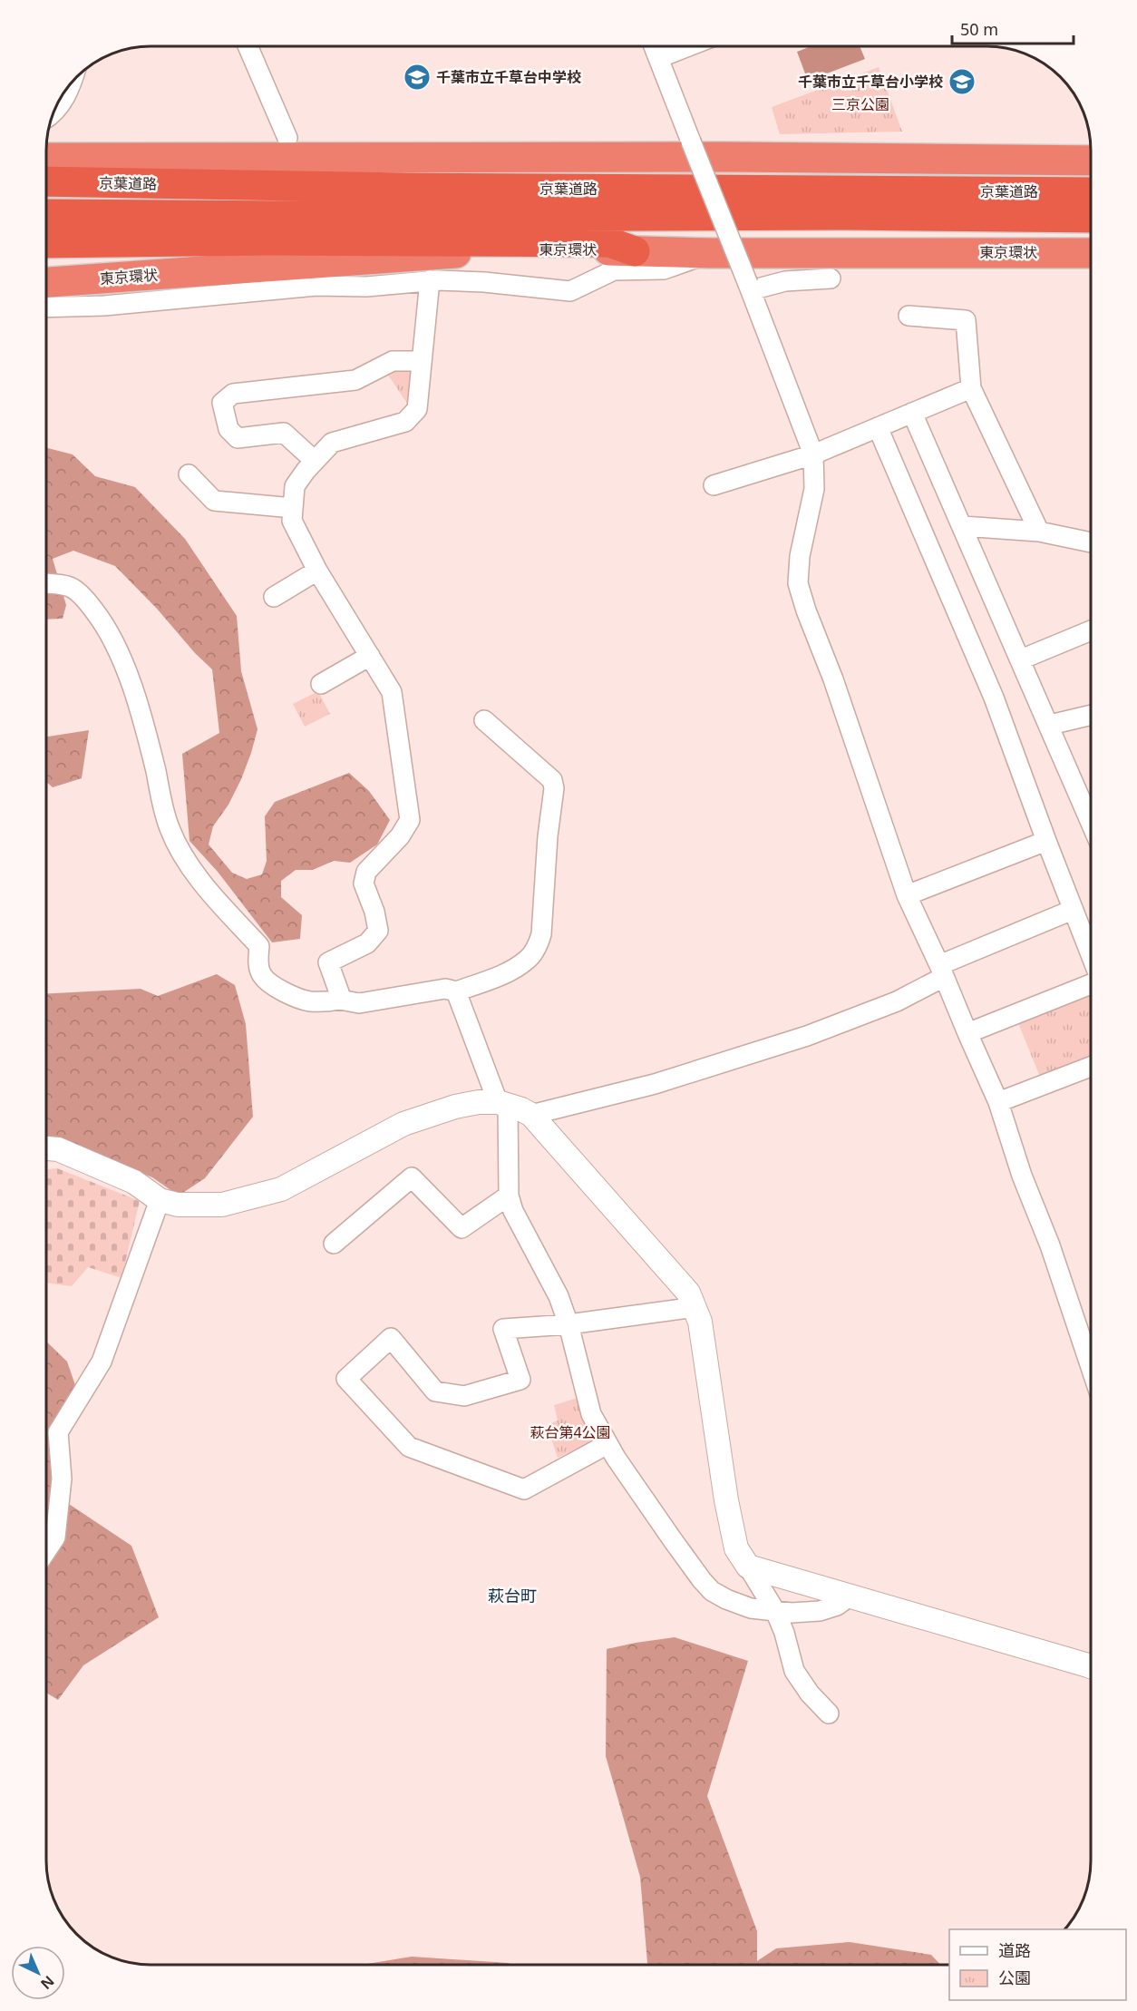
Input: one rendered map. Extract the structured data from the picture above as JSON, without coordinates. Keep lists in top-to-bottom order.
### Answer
{
  "streets": {
    "highway": ["京葉道路", "東京環状"]
  },
  "districts": ["萩台町"],
  "parks": ["三京公園", "萩台第4公園"],
  "places": {
    "school or university": ["千葉市立千草台中学校", "千葉市立千草台小学校"]
  },
  "legend": ["道路", "公園"],
  "scale_bar": "50 m",
  "north": "bottom right"
}
